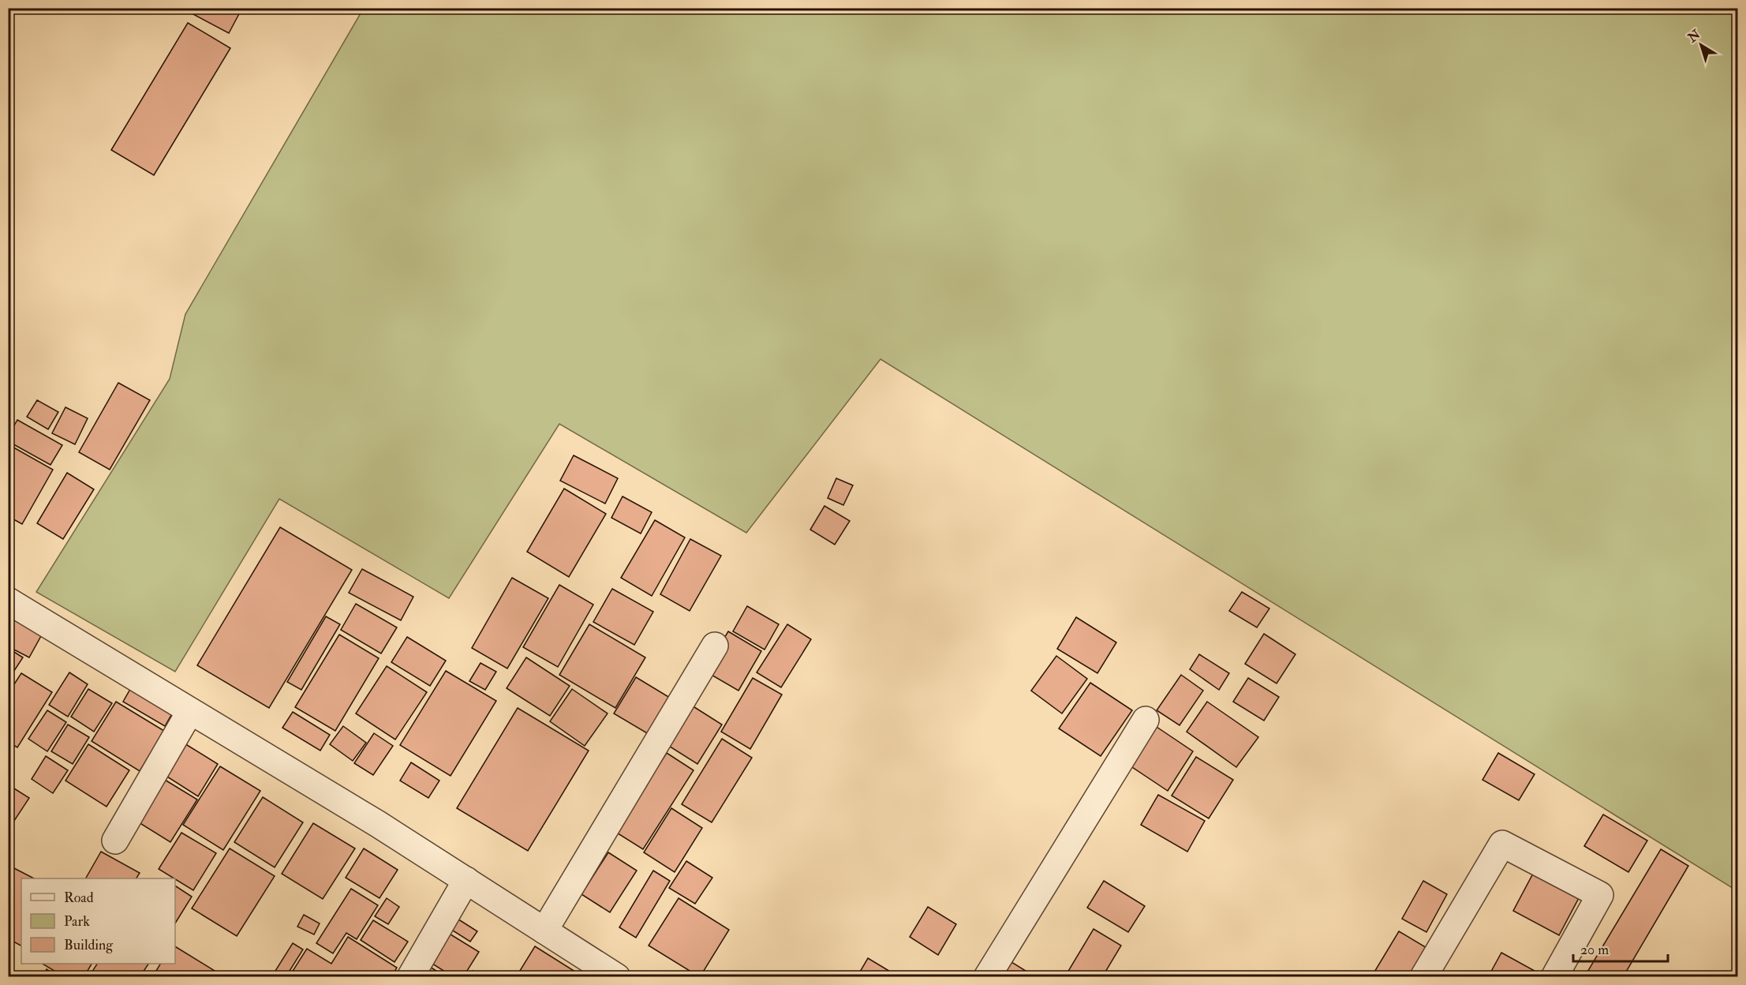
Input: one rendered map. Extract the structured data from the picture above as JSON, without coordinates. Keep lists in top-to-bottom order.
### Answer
{
  "legend": ["Road", "Park", "Building"],
  "scale_bar": "20 m",
  "north": "top left"
}
